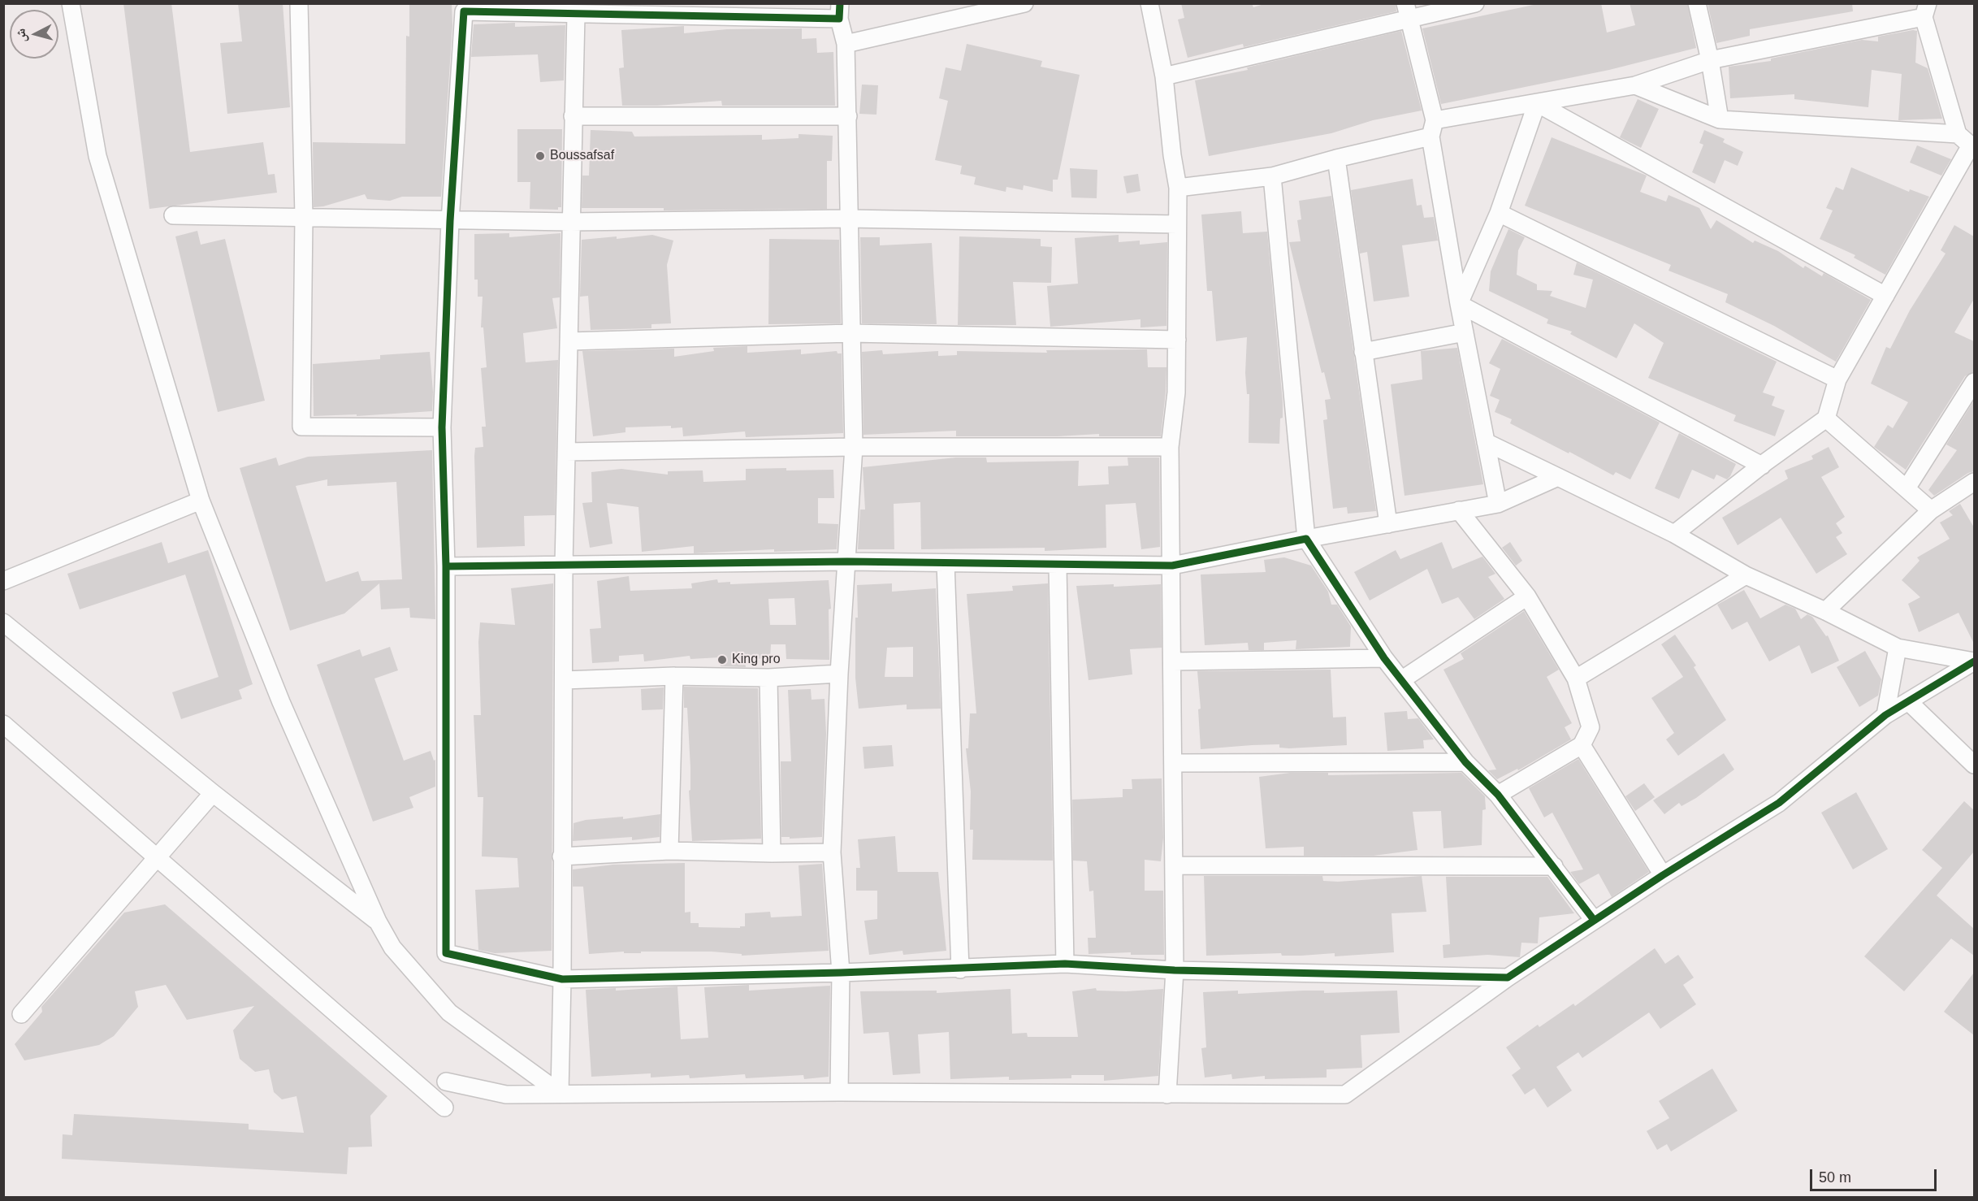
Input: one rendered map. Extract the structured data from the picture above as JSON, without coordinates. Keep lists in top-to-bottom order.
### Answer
{
  "places": ["Boussafsaf", "King pro"],
  "scale_bar": "50 m",
  "north": "left"
}
